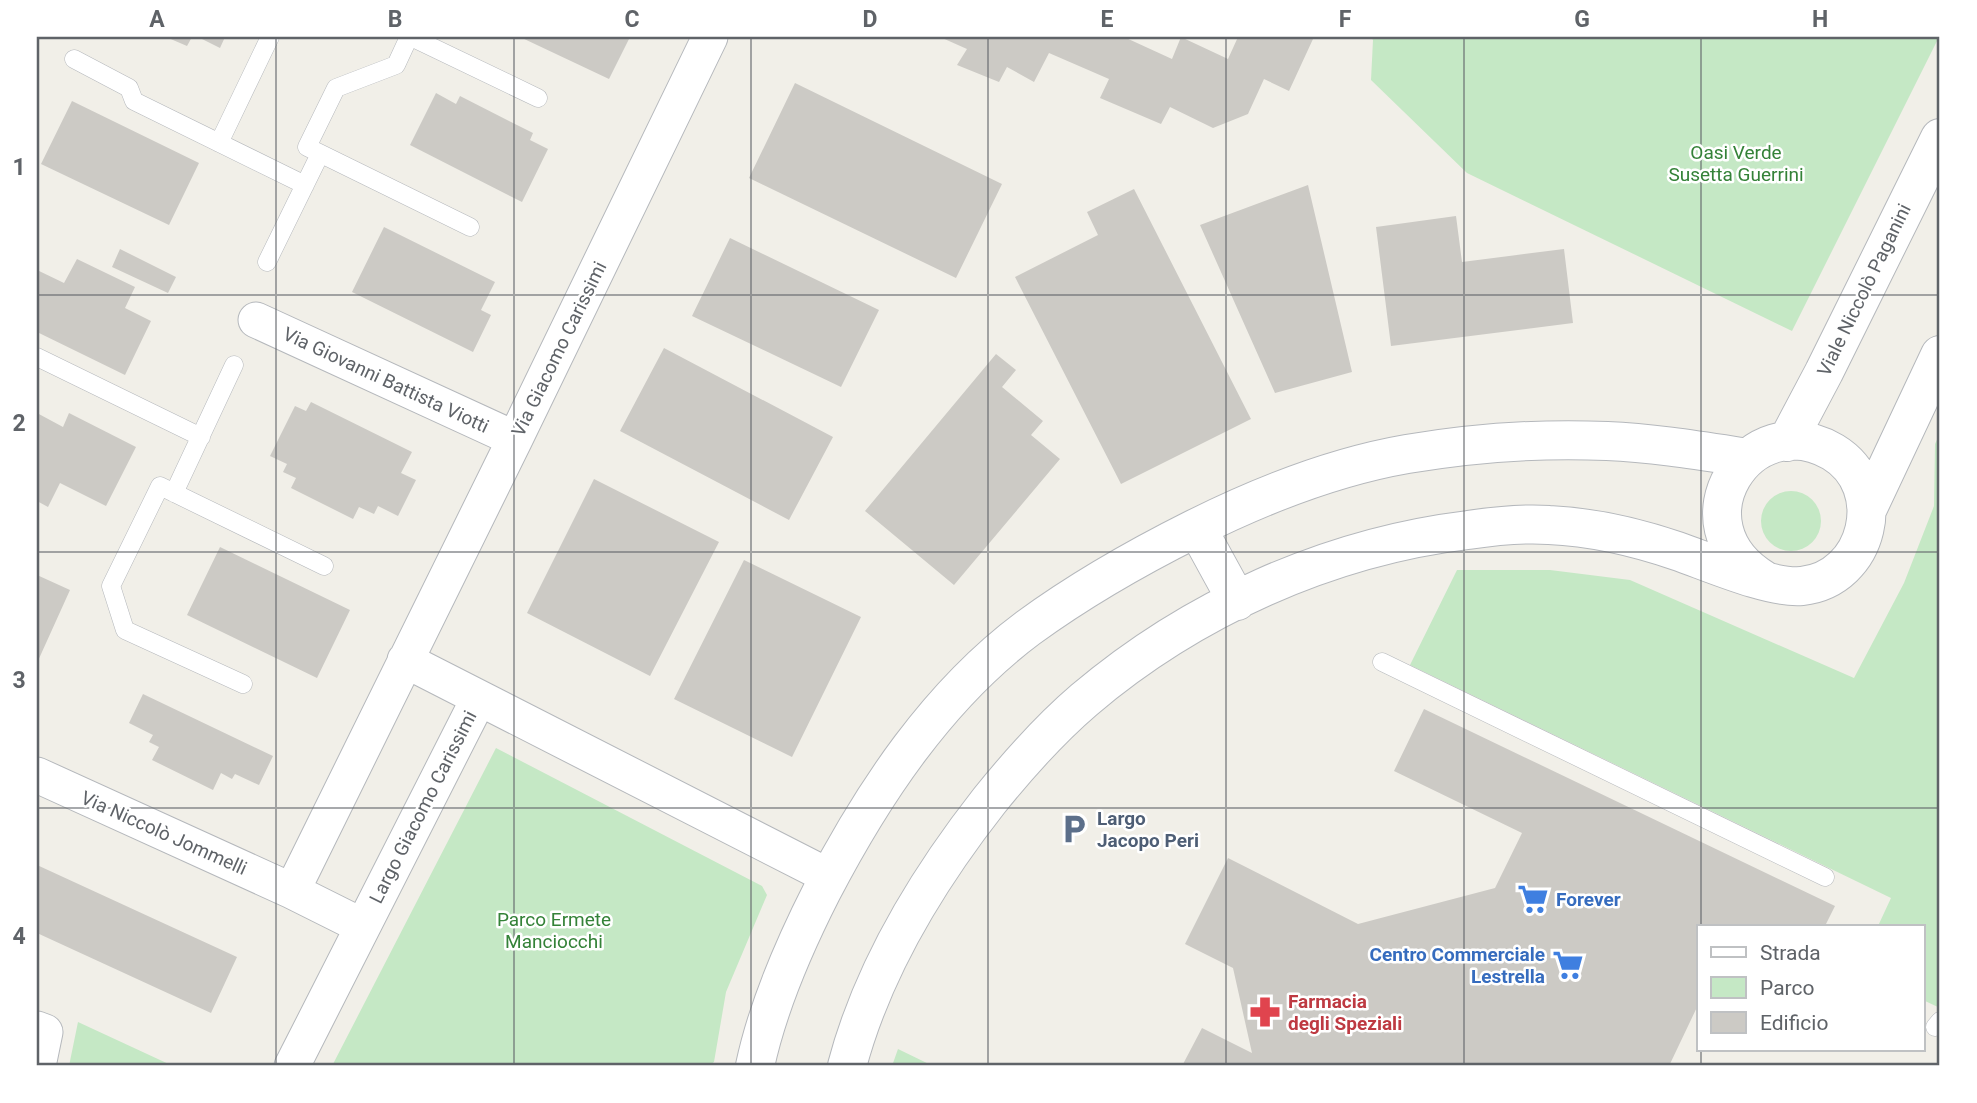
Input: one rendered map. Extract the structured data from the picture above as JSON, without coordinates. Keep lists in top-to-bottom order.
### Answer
{
  "streets": {
    "street": [
      "Viale Niccolò Paganini",
      "Via Giacomo Carissimi",
      "Via Giovanni Battista Viotti",
      "Largo Giacomo Carissimi",
      "Via Niccolò Jommelli"
    ]
  },
  "crossings": [
    ["Via Giacomo Carissimi", "Via Giovanni Battista Viotti"],
    ["Via Giacomo Carissimi", "Largo Giacomo Carissimi"],
    ["Largo Giacomo Carissimi", "Via Niccolò Jommelli"]
  ],
  "parks": ["Oasi Verde Susetta Guerrini", "Parco Ermete Manciocchi"],
  "places": {
    "parking": ["Largo Jacopo Peri"],
    "supermarket": ["Forever", "Centro Commerciale Lestrella"],
    "pharmacy": ["Farmacia degli Speziali"]
  },
  "legend": ["Strada", "Parco", "Edificio"],
  "grid": {
    "columns": [
      "A",
      "B",
      "C",
      "D",
      "E",
      "F",
      "G",
      "H"
    ],
    "rows": [
      "1",
      "2",
      "3",
      "4"
    ]
  }
}
